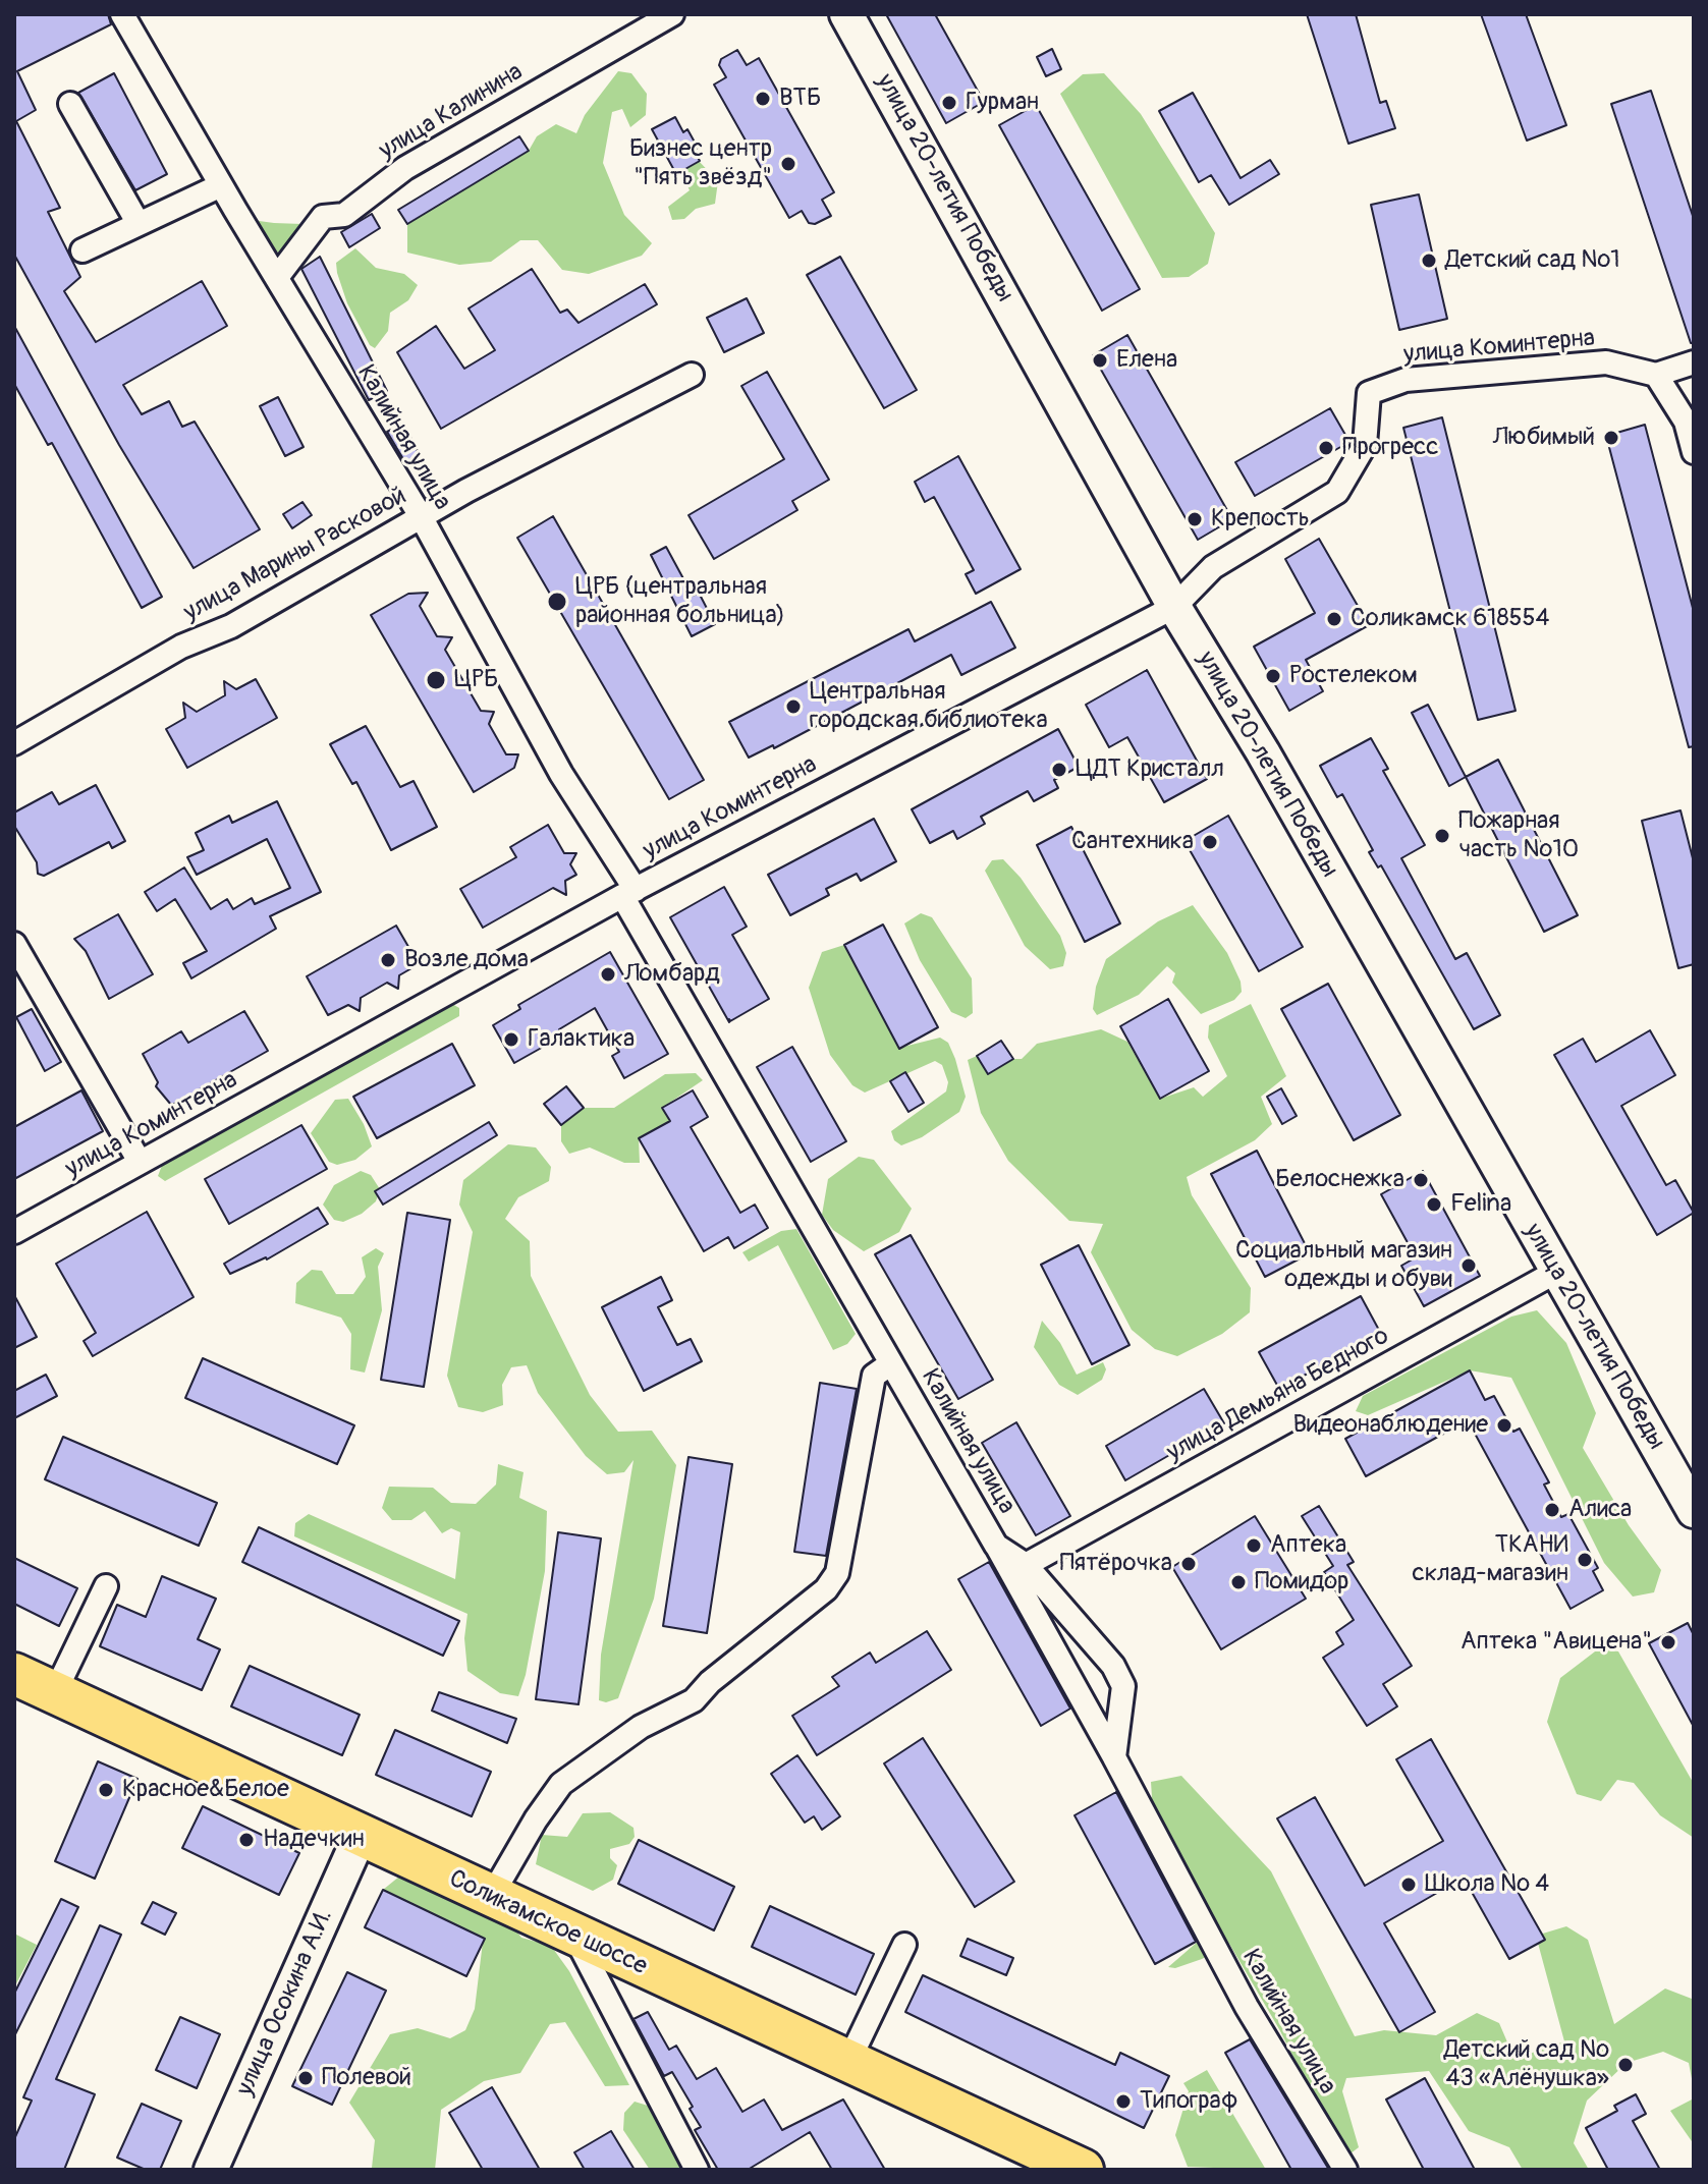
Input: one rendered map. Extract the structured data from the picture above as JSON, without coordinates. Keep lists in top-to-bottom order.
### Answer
{
  "streets": {
    "highway": ["Соликамское шоссе"],
    "main road": ["улица 20-летия Победы", "улица Осокина А.И."],
    "street": [
      "улица Калинина",
      "улица Коминтерна",
      "Калийная улица",
      "улица Марины Расковой",
      "улица Демьяна Бедного"
    ]
  },
  "crossings": [
    ["улица Калинина", "Калийная улица"],
    ["улица 20-летия Победы", "улица Коминтерна"],
    ["улица 20-летия Победы", "улица Демьяна Бедного"],
    ["улица Коминтерна", "Калийная улица"],
    ["Калийная улица", "улица Марины Расковой"],
    ["Калийная улица", "улица Демьяна Бедного"],
    ["Соликамское шоссе", "улица Осокина А.И."]
  ],
  "places": [
    "ВТБ",
    "Гурман",
    "Бизнес центр \"Пять звёзд\"",
    "Детский сад №1",
    "Елена",
    "Любимый",
    "Прогресс",
    "Крепость",
    "ЦРБ (центральная районная больница)",
    "Соликамск 618554",
    "Ростелеком",
    "ЦРБ",
    "Центральная городская библиотека",
    "ЦДТ Кристалл",
    "Пожарная часть №10",
    "Сантехника",
    "Возле дома",
    "Ломбард",
    "Галактика",
    "Белоснежка",
    "Felina",
    "Социальный магазин одежды и обуви",
    "Видеонаблюдение",
    "Алиса",
    "Аптека",
    "ТКАНИ склад-магазин",
    "Пятёрочка",
    "Помидор",
    "Аптека \"Авицена\"",
    "Красное&Белое",
    "Надечкин",
    "Школа № 4",
    "Детский сад № 43 «Алёнушка»",
    "Полевой",
    "Типограф"
  ]
}
